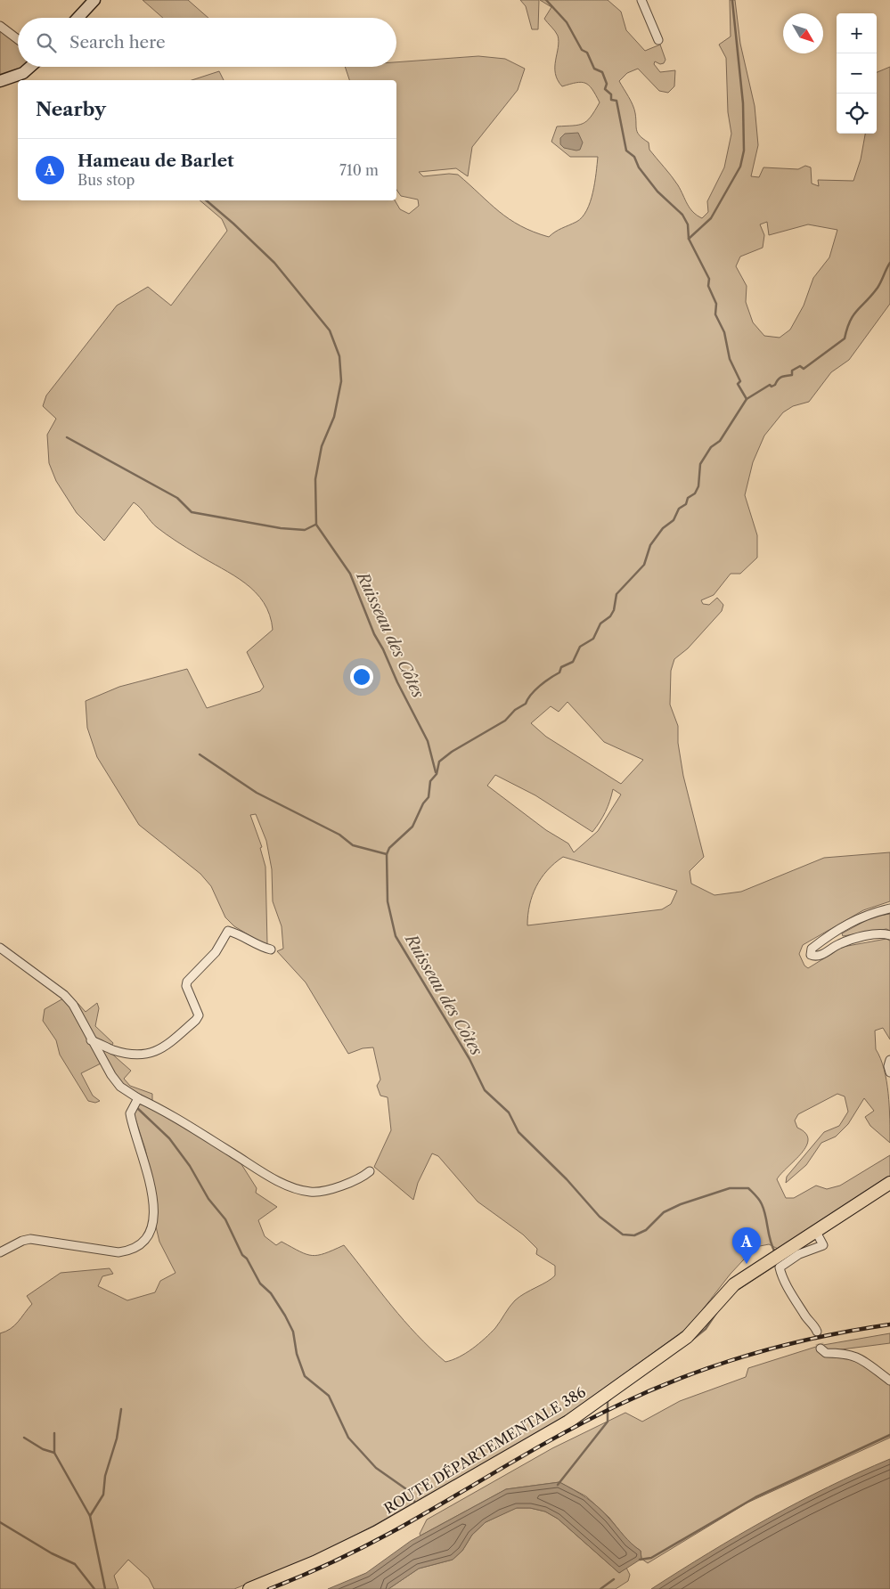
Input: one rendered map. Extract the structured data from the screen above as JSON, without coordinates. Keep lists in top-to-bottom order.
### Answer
{
  "streets": {
    "main road": ["ROUTE DÉPARTEMENTALE 386"]
  },
  "water": ["Ruisseau des Côtes"],
  "north": "bottom right",
  "page": {
    "map_buttons": ["+", "−"],
    "search": "Search here",
    "heading": "Nearby",
    "list": [
      {
        "mark": "A",
        "name": "Hameau de Barlet",
        "note": "Bus stop",
        "value": "710 m"
      }
    ],
    "pins": "A"
  }
}
